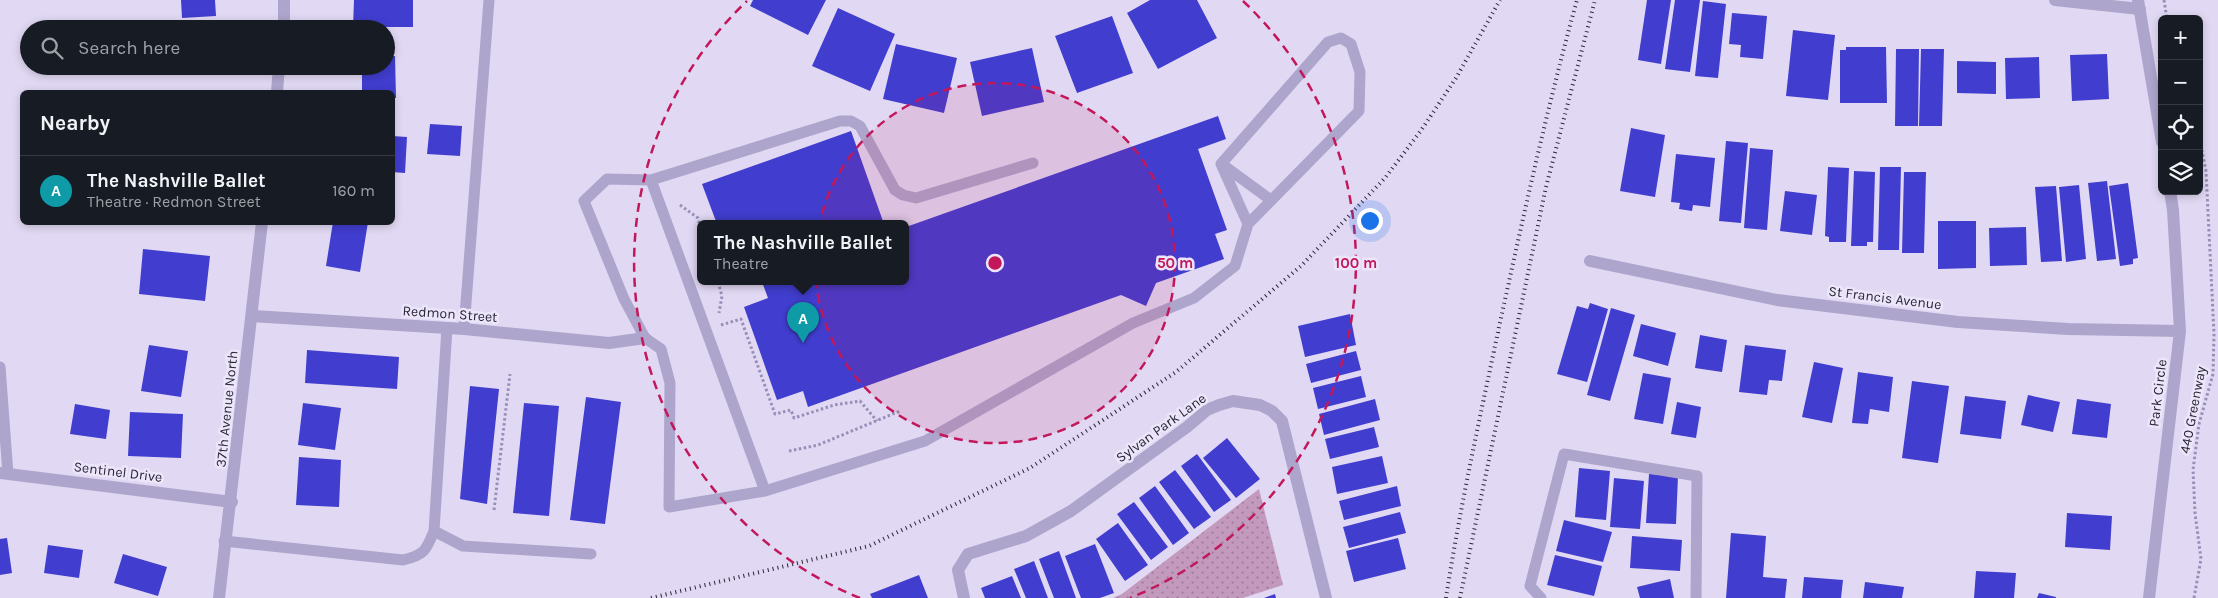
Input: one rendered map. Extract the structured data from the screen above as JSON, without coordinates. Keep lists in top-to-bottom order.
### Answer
{
  "streets": {
    "street": [
      "St Francis Avenue",
      "Redmon Street",
      "Park Circle",
      "37th Avenue North",
      "Sylvan Park Lane",
      "Sentinel Drive"
    ],
    "path": ["440 Greenway"]
  },
  "crossings": [
    ["St Francis Avenue", "Park Circle"],
    ["Redmon Street", "37th Avenue North"],
    ["37th Avenue North", "Sentinel Drive"]
  ],
  "page": {
    "map_buttons": ["+", "−"],
    "search": "Search here",
    "heading": "Nearby",
    "list": [
      {
        "mark": "A",
        "name": "The Nashville Ballet",
        "note": "Theatre · Redmon Street",
        "value": "160 m"
      }
    ],
    "popup": ["The Nashville Ballet", "Theatre"],
    "pins": "A"
  },
  "rings": ["50 m", "100 m"]
}
